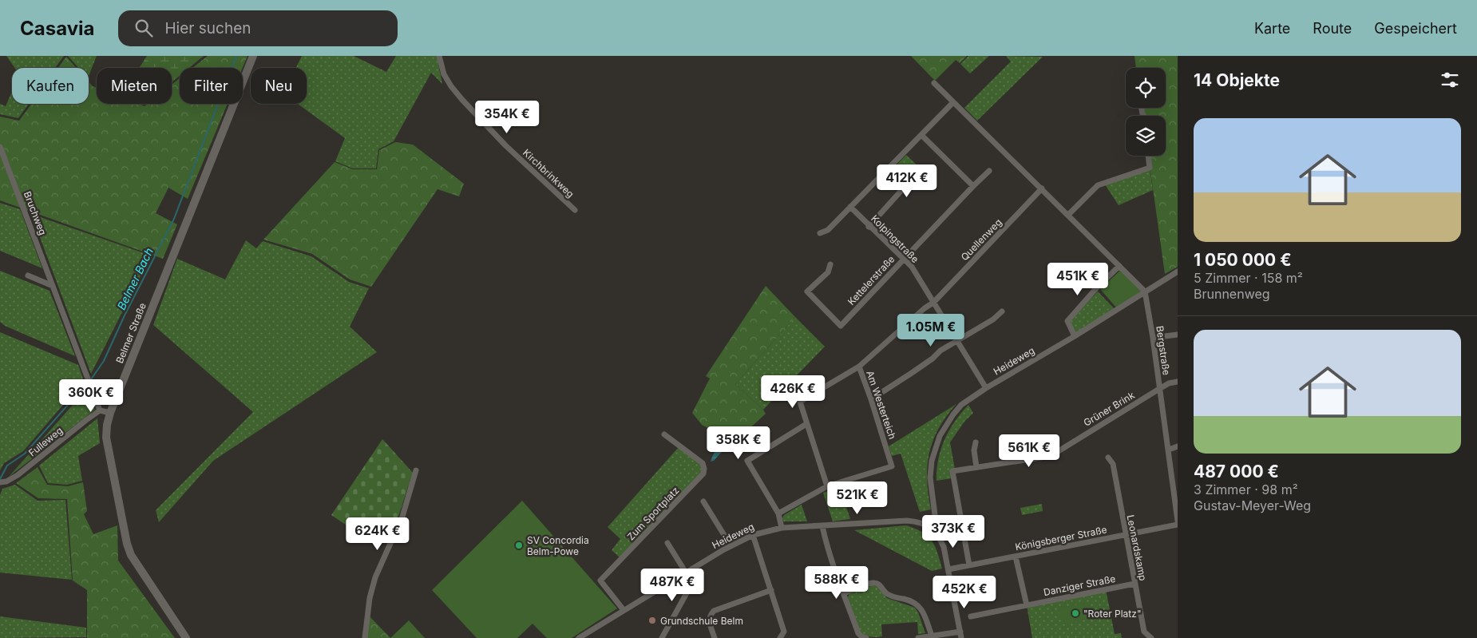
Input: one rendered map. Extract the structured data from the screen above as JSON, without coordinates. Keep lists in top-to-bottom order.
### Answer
{
  "streets": {
    "street": [
      "Kirchbrinkweg",
      "Bruchweg",
      "Kolpingstraße",
      "Quellenweg",
      "Kettelerstraße",
      "Belmer Straße",
      "Bergstraße",
      "Heideweg",
      "Am Westerteich",
      "Grüner Brink",
      "Fulleweg",
      "Zum Sportplatz",
      "Königsberger Straße",
      "Leonardskamp",
      "Danziger Straße"
    ]
  },
  "crossings": [
    ["Bruchweg", "Fulleweg"],
    ["Kolpingstraße", "Quellenweg"],
    ["Kolpingstraße", "Kettelerstraße"],
    ["Kolpingstraße", "Heideweg"],
    ["Quellenweg", "Am Westerteich"],
    ["Bergstraße", "Heideweg"],
    ["Bergstraße", "Grüner Brink"],
    ["Heideweg", "Zum Sportplatz"],
    ["Grüner Brink", "Königsberger Straße"],
    ["Königsberger Straße", "Leonardskamp"],
    ["Leonardskamp", "Danziger Straße"]
  ],
  "water": ["Belmer Bach"],
  "places": ["SV Concordia Belm-Powe", "\"Roter Platz\"", "Grundschule Belm"],
  "page": {
    "header": "Casavia",
    "search": "Hier suchen",
    "nav": ["Karte", "Route", "Gespeichert"],
    "heading": "14 Objekte",
    "chip": [
      "Kaufen",
      "Mieten",
      "Filter",
      "Neu"
    ],
    "price": [
      "354K €",
      "412K €",
      "451K €",
      "1.05M €",
      "426K €",
      "360K €",
      "358K €",
      "561K €",
      "521K €",
      "373K €",
      "624K €",
      "588K €",
      "487K €",
      "452K €"
    ],
    "list": [
      {
        "name": "1 050 000 €",
        "note": "5 Zimmer · 158 m² · Brunnenweg"
      },
      {
        "name": "487 000 €",
        "note": "3 Zimmer · 98 m² · Gustav-Meyer-Weg"
      }
    ]
  }
}
